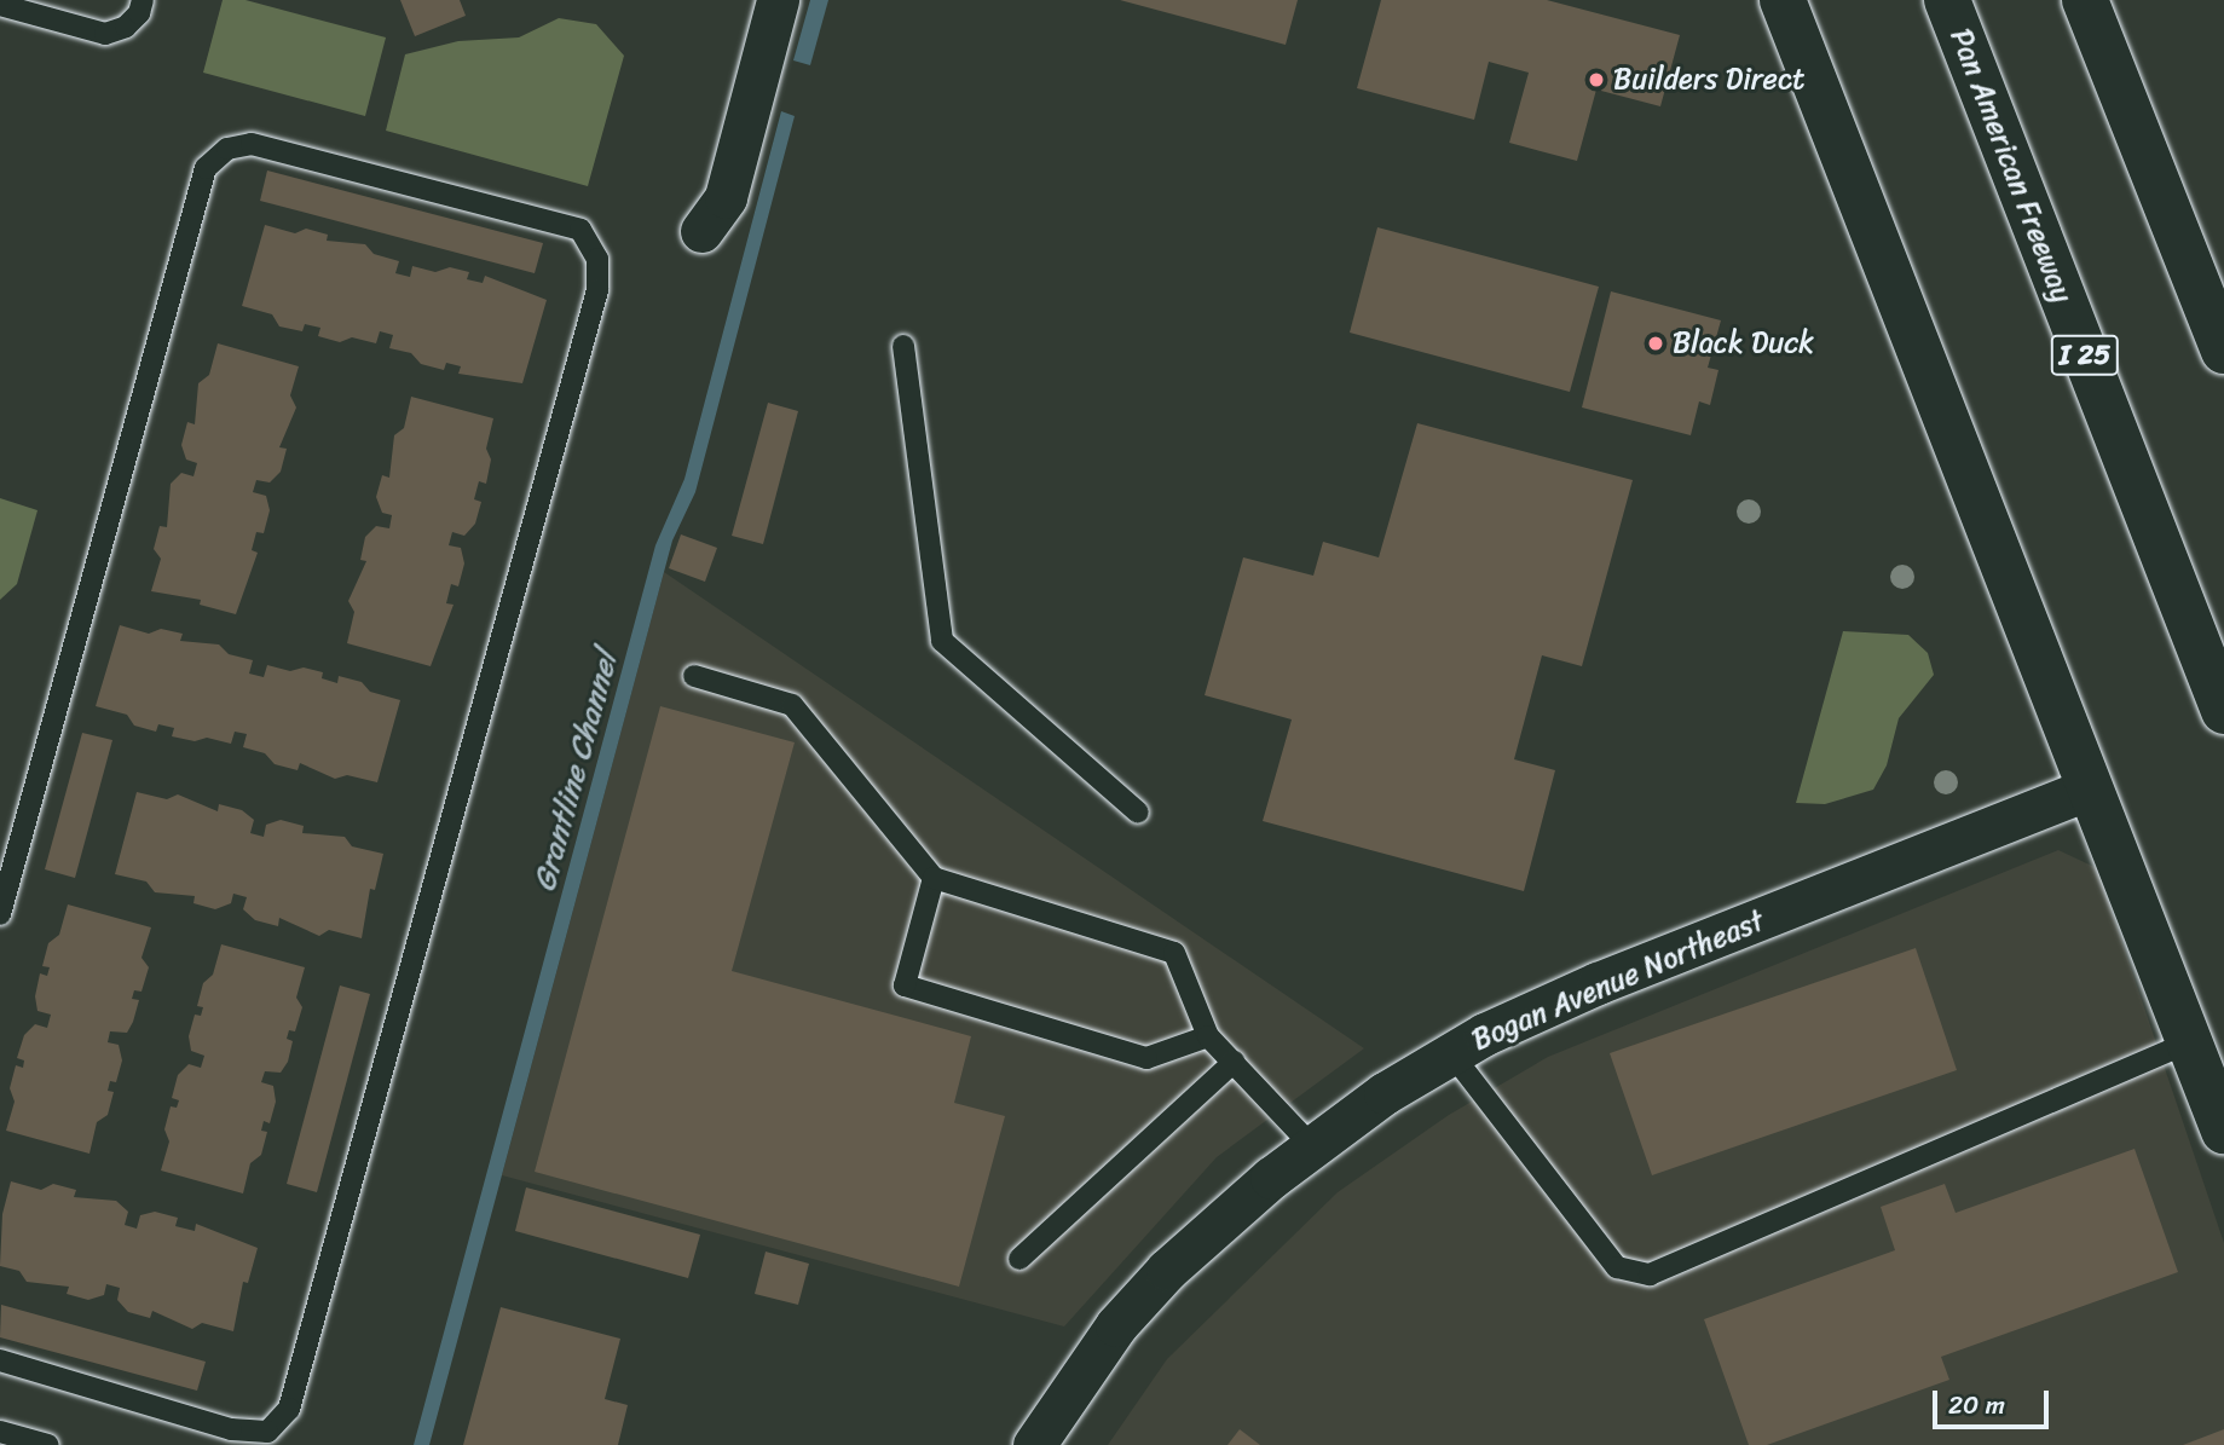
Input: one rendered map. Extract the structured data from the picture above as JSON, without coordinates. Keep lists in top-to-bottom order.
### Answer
{
  "streets": {
    "main road": ["Pan American Freeway", "I 25"],
    "street": ["Bogan Avenue Northeast"]
  },
  "water": ["Grantline Channel"],
  "places": ["Builders Direct", "Black Duck"],
  "scale_bar": "20 m"
}
